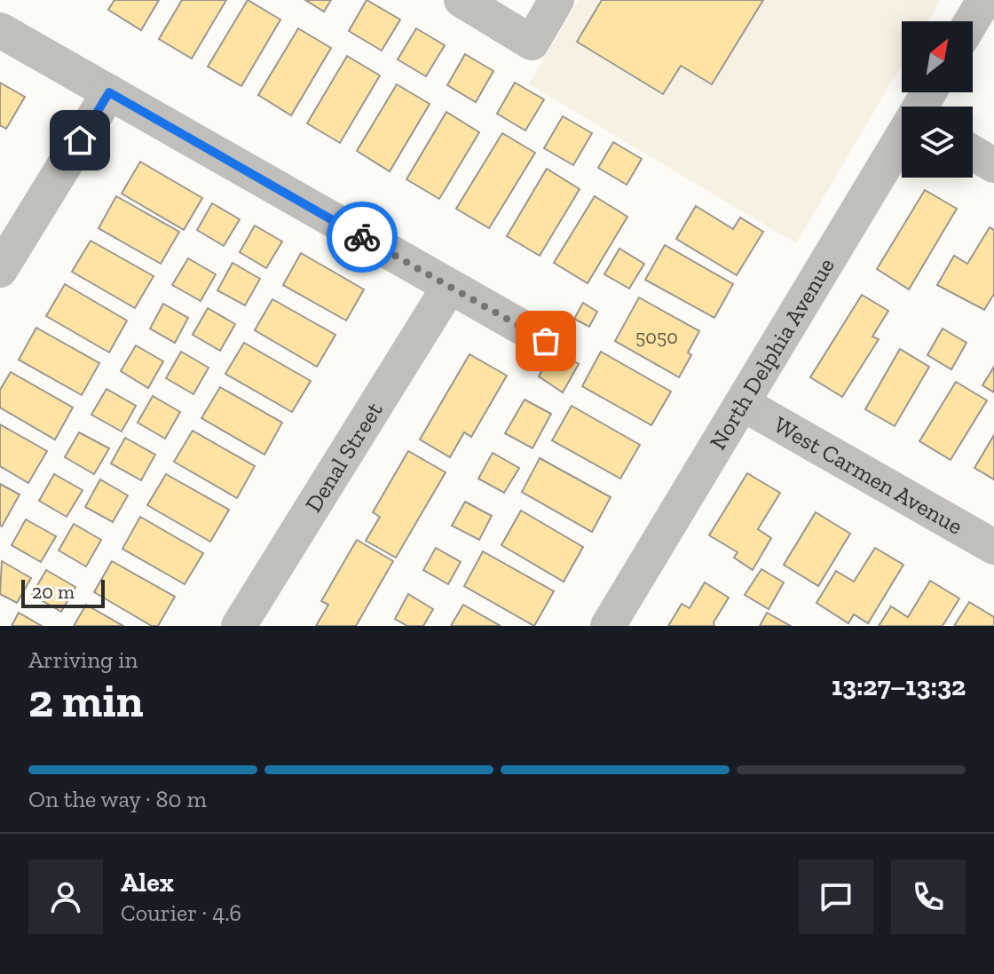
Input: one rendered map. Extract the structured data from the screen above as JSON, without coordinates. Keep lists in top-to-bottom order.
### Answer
{
  "streets": {
    "street": ["North Delphia Avenue", "Denal Street", "West Carmen Avenue"]
  },
  "crossings": [
    ["North Delphia Avenue", "West Carmen Avenue"]
  ],
  "house_numbers": ["5050"],
  "scale_bar": "20 m",
  "north": "top right",
  "page": {
    "scale": "20 m",
    "heading": ["2 min", "Arriving in", "13:27–13:32"],
    "panel": ["Alex", "Courier · 4.6"],
    "bar": "On the way · 80 m"
  }
}
